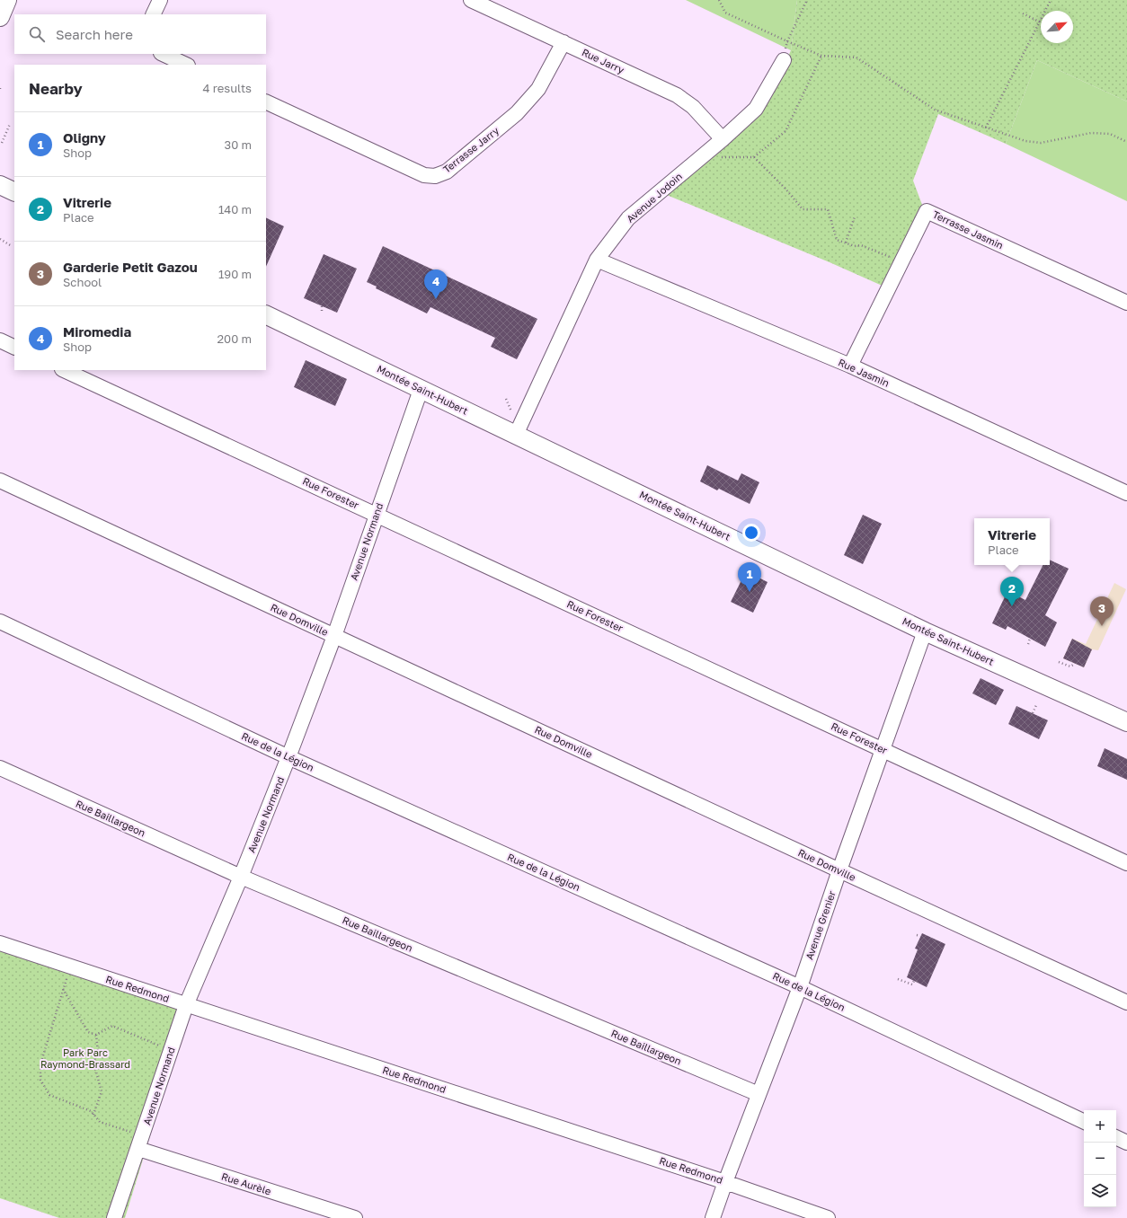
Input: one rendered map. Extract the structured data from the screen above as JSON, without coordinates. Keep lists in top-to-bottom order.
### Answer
{
  "streets": {
    "street": [
      "Rue Jarry",
      "Terrasse Jarry",
      "Avenue Jodoin",
      "Terrasse Jasmin",
      "Rue Jasmin",
      "Montée Saint-Hubert",
      "Rue Forester",
      "Avenue Normand",
      "Rue Domville",
      "Rue de la Légion",
      "Rue Baillargeon",
      "Avenue Grenier",
      "Rue Redmond",
      "Rue Aurèle"
    ]
  },
  "crossings": [
    ["Rue Jarry", "Terrasse Jarry"],
    ["Rue Jarry", "Avenue Jodoin"],
    ["Avenue Jodoin", "Rue Jasmin"],
    ["Avenue Jodoin", "Montée Saint-Hubert"],
    ["Terrasse Jasmin", "Rue Jasmin"],
    ["Montée Saint-Hubert", "Avenue Normand"],
    ["Montée Saint-Hubert", "Avenue Grenier"],
    ["Rue Forester", "Avenue Normand"],
    ["Rue Forester", "Avenue Grenier"],
    ["Avenue Normand", "Rue Domville"],
    ["Avenue Normand", "Rue de la Légion"],
    ["Avenue Normand", "Rue Baillargeon"],
    ["Avenue Normand", "Rue Redmond"],
    ["Avenue Normand", "Rue Aurèle"],
    ["Rue Domville", "Avenue Grenier"],
    ["Rue de la Légion", "Avenue Grenier"],
    ["Rue Baillargeon", "Avenue Grenier"],
    ["Avenue Grenier", "Rue Redmond"]
  ],
  "parks": ["Park Parc Raymond-Brassard"],
  "north": "top right",
  "page": {
    "search": "Search here",
    "heading": ["Nearby", "4 results"],
    "list": [
      {
        "mark": "1",
        "name": "Oligny",
        "note": "Shop",
        "value": "30 m"
      },
      {
        "mark": "2",
        "name": "Vitrerie",
        "note": "Place",
        "value": "140 m"
      },
      {
        "mark": "3",
        "name": "Garderie Petit Gazou",
        "note": "School",
        "value": "190 m"
      },
      {
        "mark": "4",
        "name": "Miromedia",
        "note": "Shop",
        "value": "200 m"
      }
    ],
    "pins": [
      "4",
      "1",
      "2",
      "3"
    ],
    "popup": ["Vitrerie", "Place"],
    "map_buttons": ["+", "−"]
  }
}
